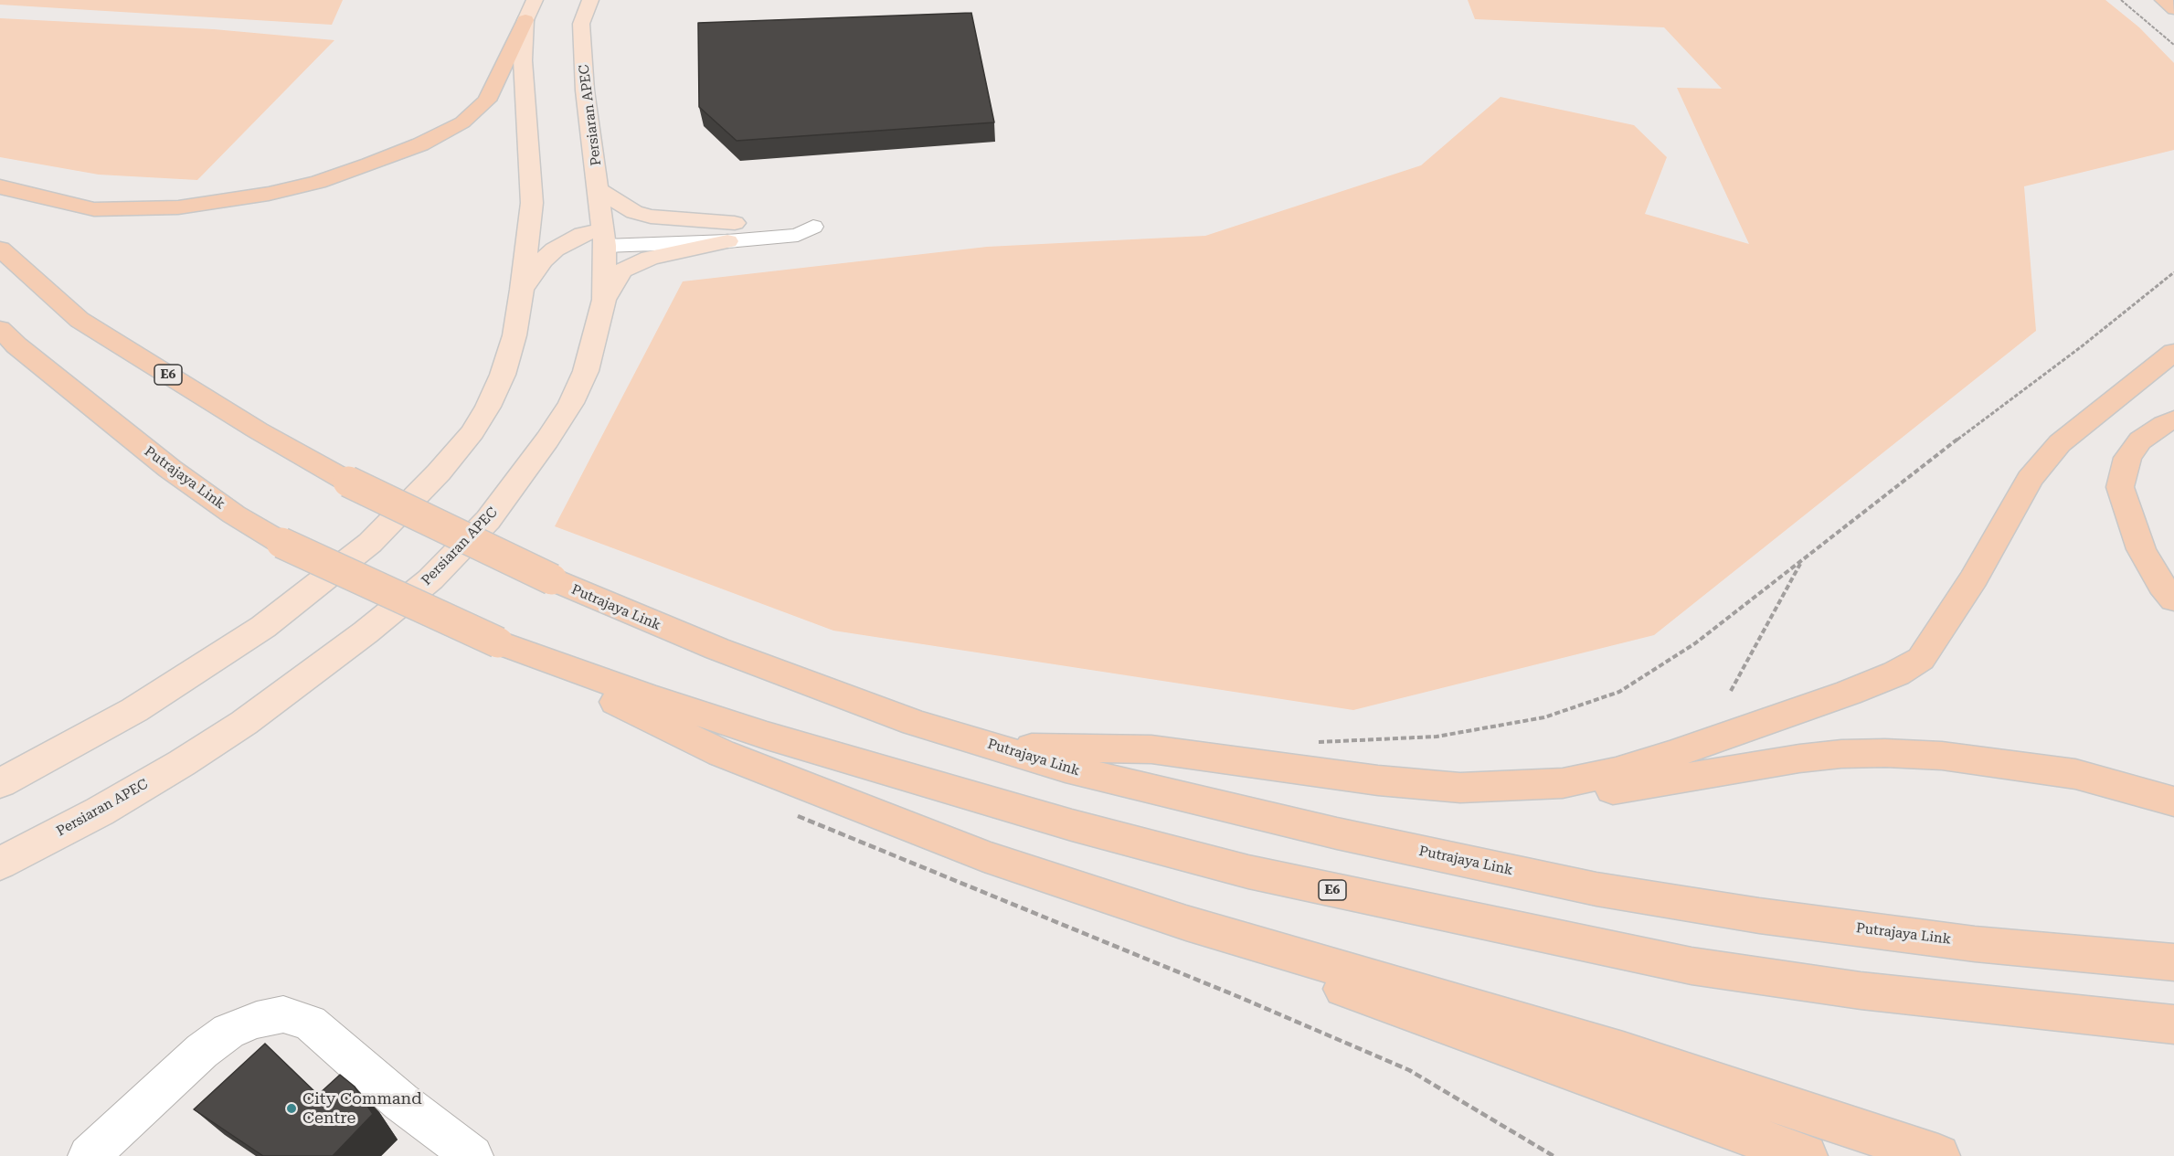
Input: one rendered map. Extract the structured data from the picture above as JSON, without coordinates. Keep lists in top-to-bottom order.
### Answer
{
  "streets": {
    "highway": ["E6", "Putrajaya Link"],
    "main road": ["Persiaran APEC"]
  },
  "places": ["City Command Centre"]
}
